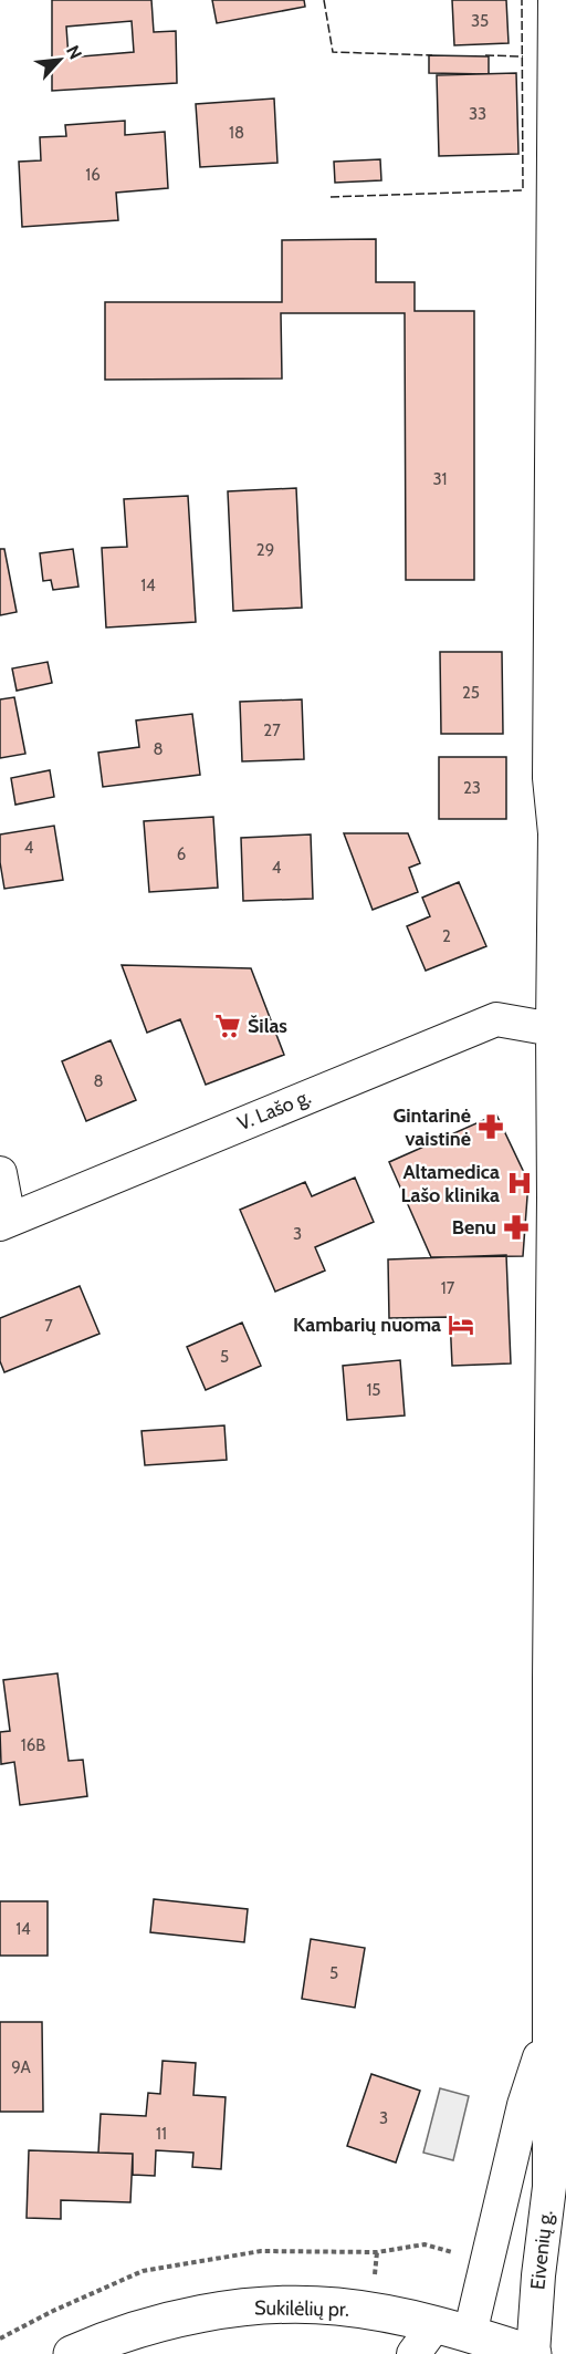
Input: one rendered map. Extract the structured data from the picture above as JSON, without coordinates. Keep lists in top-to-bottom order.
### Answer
{
  "streets": {
    "main road": ["Sukilėlių pr."],
    "street": ["V. Lašo g.", "Eivenių g."]
  },
  "crossings": [
    ["V. Lašo g.", "Eivenių g."],
    ["Eivenių g.", "Sukilėlių pr."]
  ],
  "places": {
    "supermarket": ["Šilas"],
    "pharmacy": ["Gintarinė vaistinė", "Benu"],
    "hospital": ["Altamedica Lašo klinika"],
    "hotel": ["Kambarių nuoma"]
  },
  "house_numbers": [
    "35",
    "33",
    "18",
    "16",
    "31",
    "29",
    "14",
    "25",
    "27",
    "8",
    "23",
    "4",
    "6",
    "4",
    "2",
    "8",
    "3",
    "17",
    "7",
    "5",
    "15",
    "16B",
    "14",
    "5",
    "9A",
    "3",
    "11"
  ],
  "north": "top right"
}
